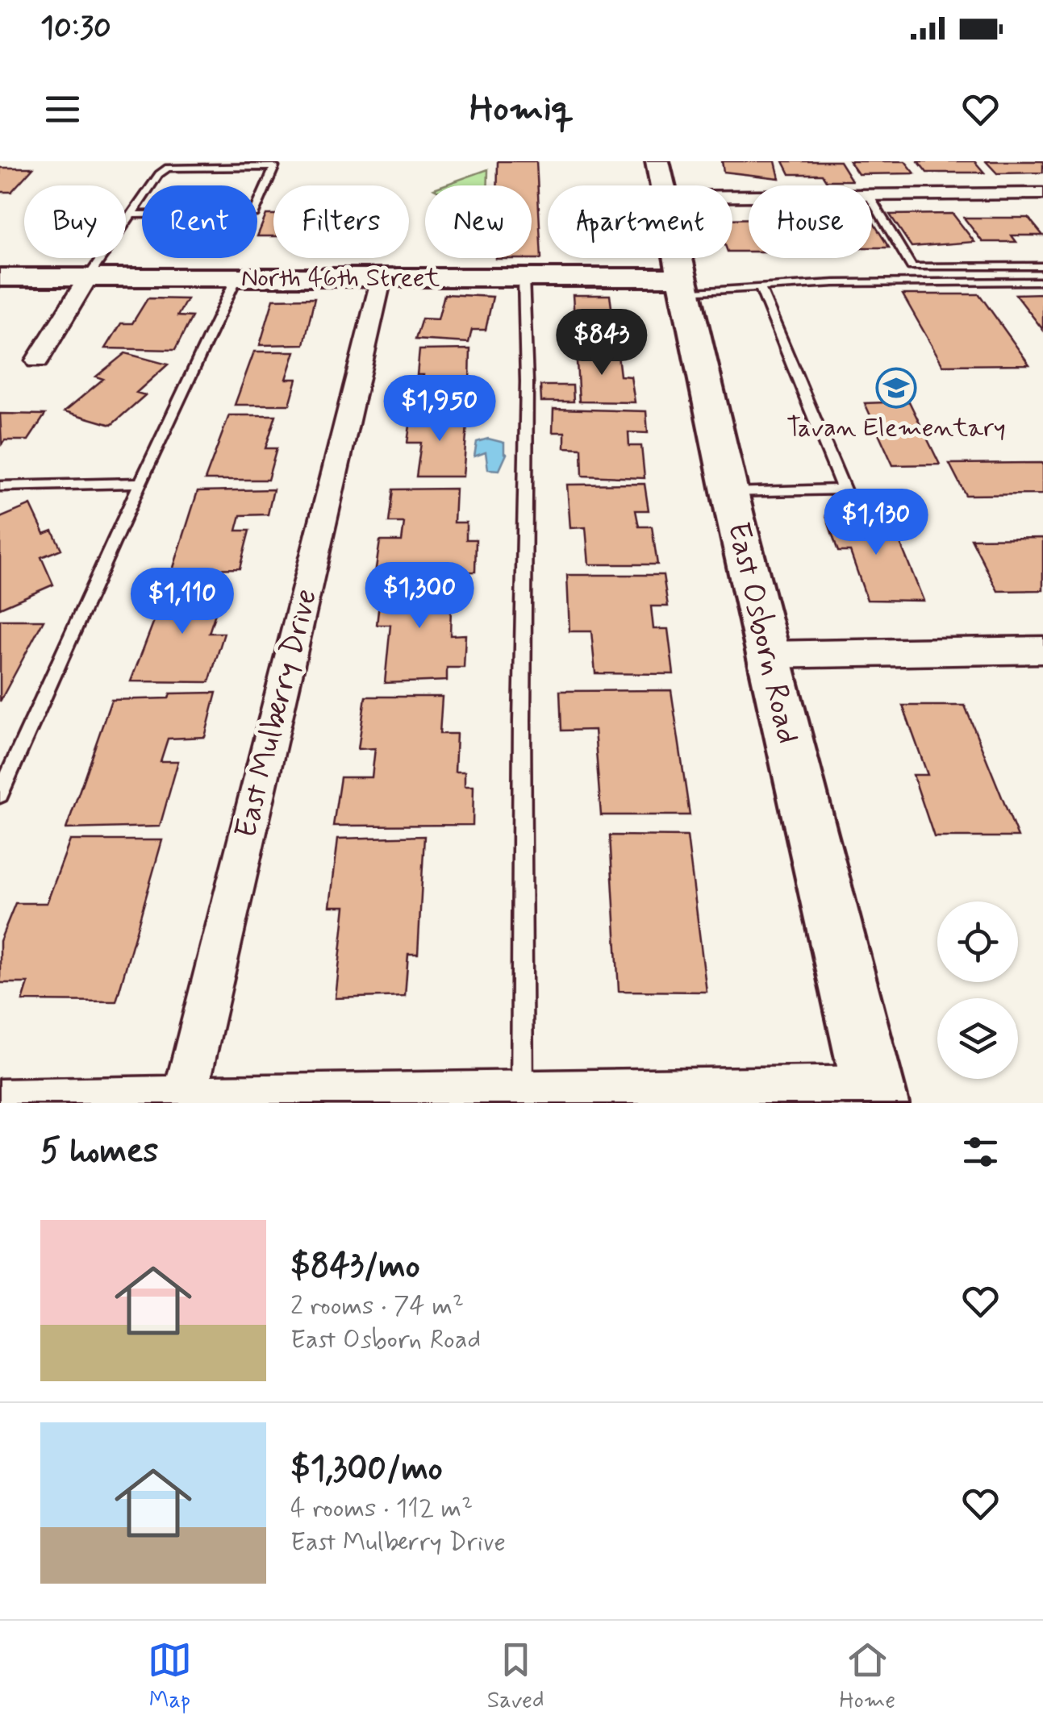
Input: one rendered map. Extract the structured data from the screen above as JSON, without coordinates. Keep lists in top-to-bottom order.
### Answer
{
  "streets": {
    "street": ["North 46th Street", "East Osborn Road", "East Mulberry Drive"]
  },
  "crossings": [
    ["North 46th Street", "East Osborn Road"],
    ["North 46th Street", "East Mulberry Drive"]
  ],
  "places": {
    "school or university": ["Tavan Elementary"]
  },
  "page": {
    "status": "10:30",
    "header": "Homiq",
    "chip": [
      "Buy",
      "Rent",
      "Filters",
      "New",
      "Apartment",
      "House"
    ],
    "price": [
      "$843",
      "$1,950",
      "$1,130",
      "$1,300",
      "$1,110"
    ],
    "heading": "5 homes",
    "list": [
      {
        "name": "$843/mo",
        "note": "2 rooms · 74 m² · East Osborn Road"
      },
      {
        "name": "$1,300/mo",
        "note": "4 rooms · 112 m² · East Mulberry Drive"
      }
    ],
    "tabs": ["Map", "Saved", "Home"]
  }
}
